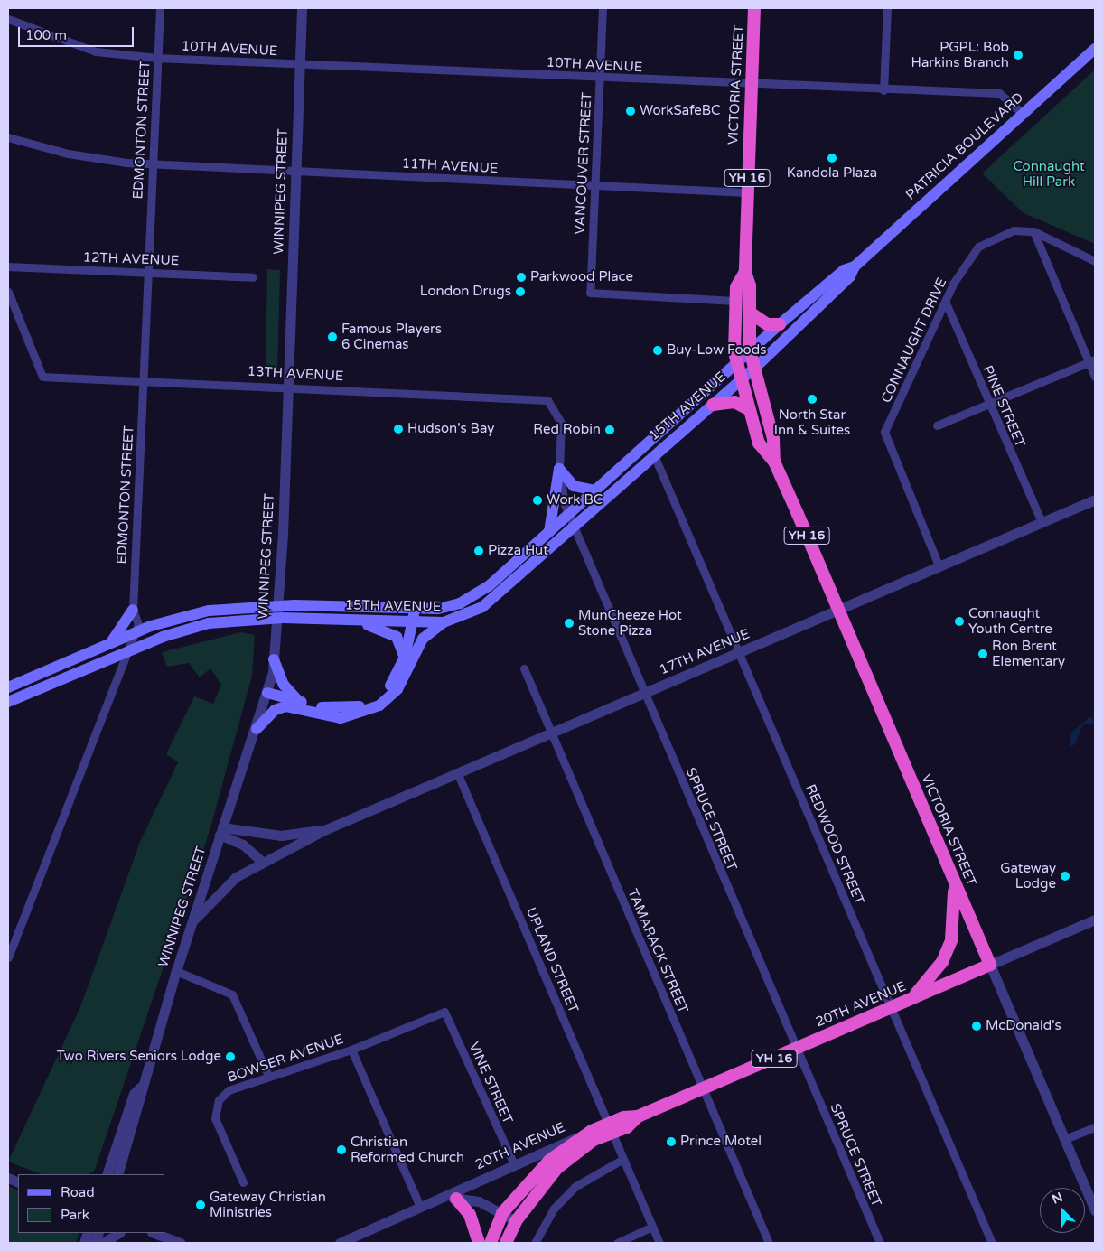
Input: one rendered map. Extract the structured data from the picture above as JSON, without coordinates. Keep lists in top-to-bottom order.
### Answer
{
  "streets": {
    "highway": ["VICTORIA STREET", "YH 16", "20TH AVENUE"],
    "main road": ["PATRICIA BOULEVARD", "15TH AVENUE"],
    "street": [
      "10TH AVENUE",
      "EDMONTON STREET",
      "VANCOUVER STREET",
      "11TH AVENUE",
      "WINNIPEG STREET",
      "12TH AVENUE",
      "CONNAUGHT DRIVE",
      "13TH AVENUE",
      "PINE STREET",
      "17TH AVENUE",
      "SPRUCE STREET",
      "REDWOOD STREET",
      "TAMARACK STREET",
      "UPLAND STREET",
      "BOWSER AVENUE",
      "VINE STREET"
    ]
  },
  "crossings": [
    ["10TH AVENUE", "VICTORIA STREET"],
    ["10TH AVENUE", "EDMONTON STREET"],
    ["10TH AVENUE", "PATRICIA BOULEVARD"],
    ["10TH AVENUE", "VANCOUVER STREET"],
    ["10TH AVENUE", "WINNIPEG STREET"],
    ["VICTORIA STREET", "PATRICIA BOULEVARD"],
    ["VICTORIA STREET", "VANCOUVER STREET"],
    ["VICTORIA STREET", "11TH AVENUE"],
    ["VICTORIA STREET", "15TH AVENUE"],
    ["VICTORIA STREET", "17TH AVENUE"],
    ["VICTORIA STREET", "20TH AVENUE"],
    ["EDMONTON STREET", "11TH AVENUE"],
    ["EDMONTON STREET", "12TH AVENUE"],
    ["EDMONTON STREET", "13TH AVENUE"],
    ["EDMONTON STREET", "15TH AVENUE"],
    ["PATRICIA BOULEVARD", "15TH AVENUE"],
    ["VANCOUVER STREET", "11TH AVENUE"],
    ["11TH AVENUE", "WINNIPEG STREET"],
    ["YH 16", "UPLAND STREET"],
    ["YH 16", "20TH AVENUE"],
    ["WINNIPEG STREET", "13TH AVENUE"],
    ["WINNIPEG STREET", "17TH AVENUE"],
    ["CONNAUGHT DRIVE", "PINE STREET"],
    ["CONNAUGHT DRIVE", "17TH AVENUE"],
    ["13TH AVENUE", "SPRUCE STREET"],
    ["15TH AVENUE", "SPRUCE STREET"],
    ["15TH AVENUE", "REDWOOD STREET"],
    ["PINE STREET", "17TH AVENUE"],
    ["17TH AVENUE", "SPRUCE STREET"],
    ["17TH AVENUE", "REDWOOD STREET"],
    ["17TH AVENUE", "TAMARACK STREET"],
    ["17TH AVENUE", "UPLAND STREET"],
    ["SPRUCE STREET", "20TH AVENUE"],
    ["REDWOOD STREET", "20TH AVENUE"],
    ["TAMARACK STREET", "20TH AVENUE"],
    ["UPLAND STREET", "20TH AVENUE"],
    ["20TH AVENUE", "VINE STREET"],
    ["BOWSER AVENUE", "VINE STREET"]
  ],
  "parks": ["Connaught Hill Park"],
  "places": [
    "PGPL: Bob Harkins Branch",
    "WorkSafeBC",
    "Kandola Plaza",
    "Parkwood Place",
    "London Drugs",
    "Famous Players 6 Cinemas",
    "Buy-Low Foods",
    "North Star Inn & Suites",
    "Hudson's Bay",
    "Red Robin",
    "Work BC",
    "Pizza Hut",
    "Connaught Youth Centre",
    "MunCheeze Hot Stone Pizza",
    "Ron Brent Elementary",
    "Gateway Lodge",
    "McDonald's",
    "Two Rivers Seniors Lodge",
    "Prince Motel",
    "Christian Reformed Church",
    "Gateway Christian Ministries"
  ],
  "legend": ["Road", "Park"],
  "scale_bar": "100 m",
  "north": "top left"
}
